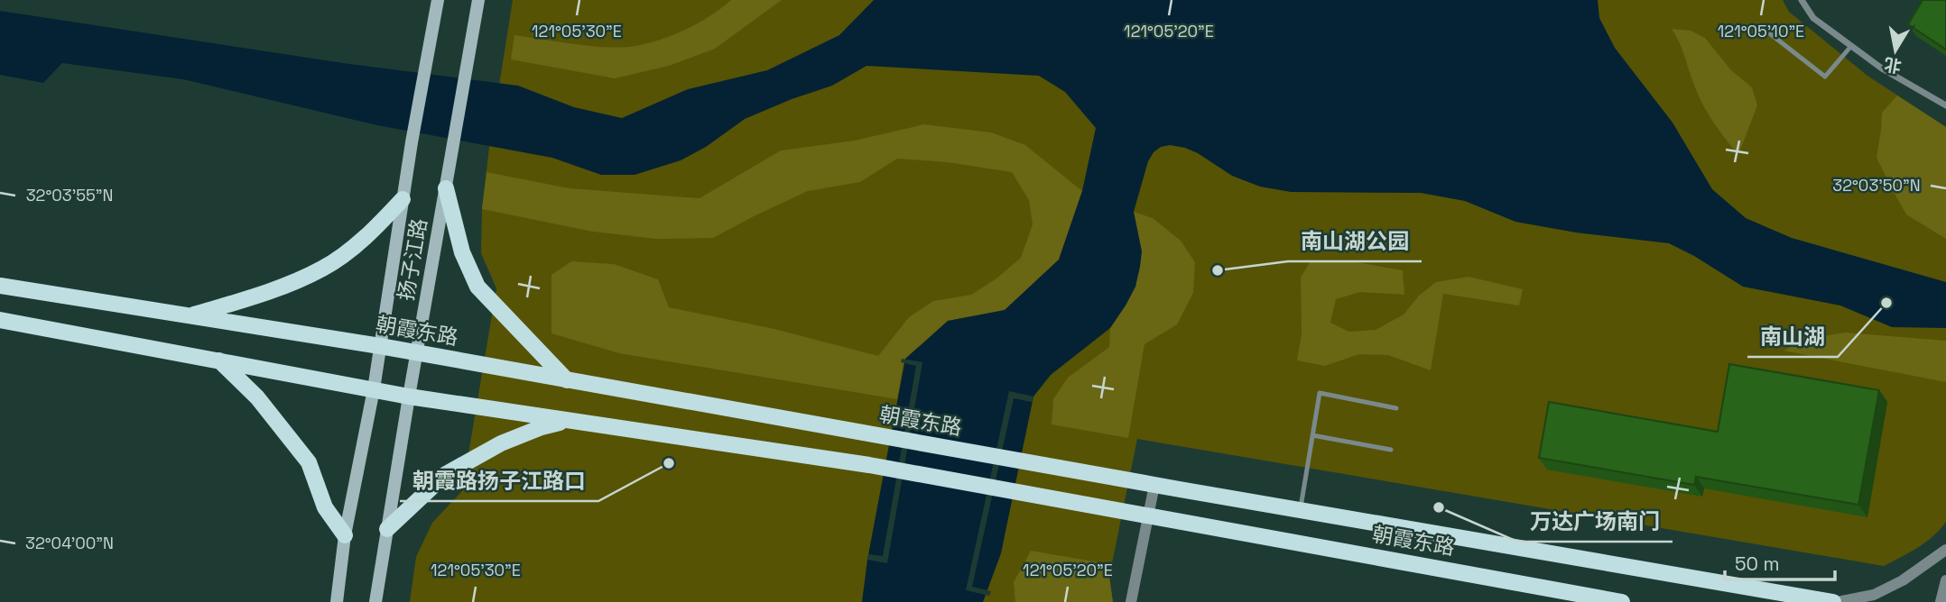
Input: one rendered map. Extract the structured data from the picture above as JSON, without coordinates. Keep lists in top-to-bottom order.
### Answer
{
  "streets": {
    "main road": ["扬子江路", "朝霞东路"]
  },
  "crossings": [
    ["扬子江路", "朝霞东路"]
  ],
  "places": [
    "南山湖公园",
    "南山湖",
    "朝霞路扬子江路口",
    "万达广场南门"
  ],
  "scale_bar": "50 m",
  "north": "bottom",
  "coordinates": [
    "121°05'30\"E",
    "121°05'20\"E",
    "121°05'10\"E",
    "32°03'50\"N",
    "32°03'55\"N",
    "32°04'00\"N"
  ]
}
